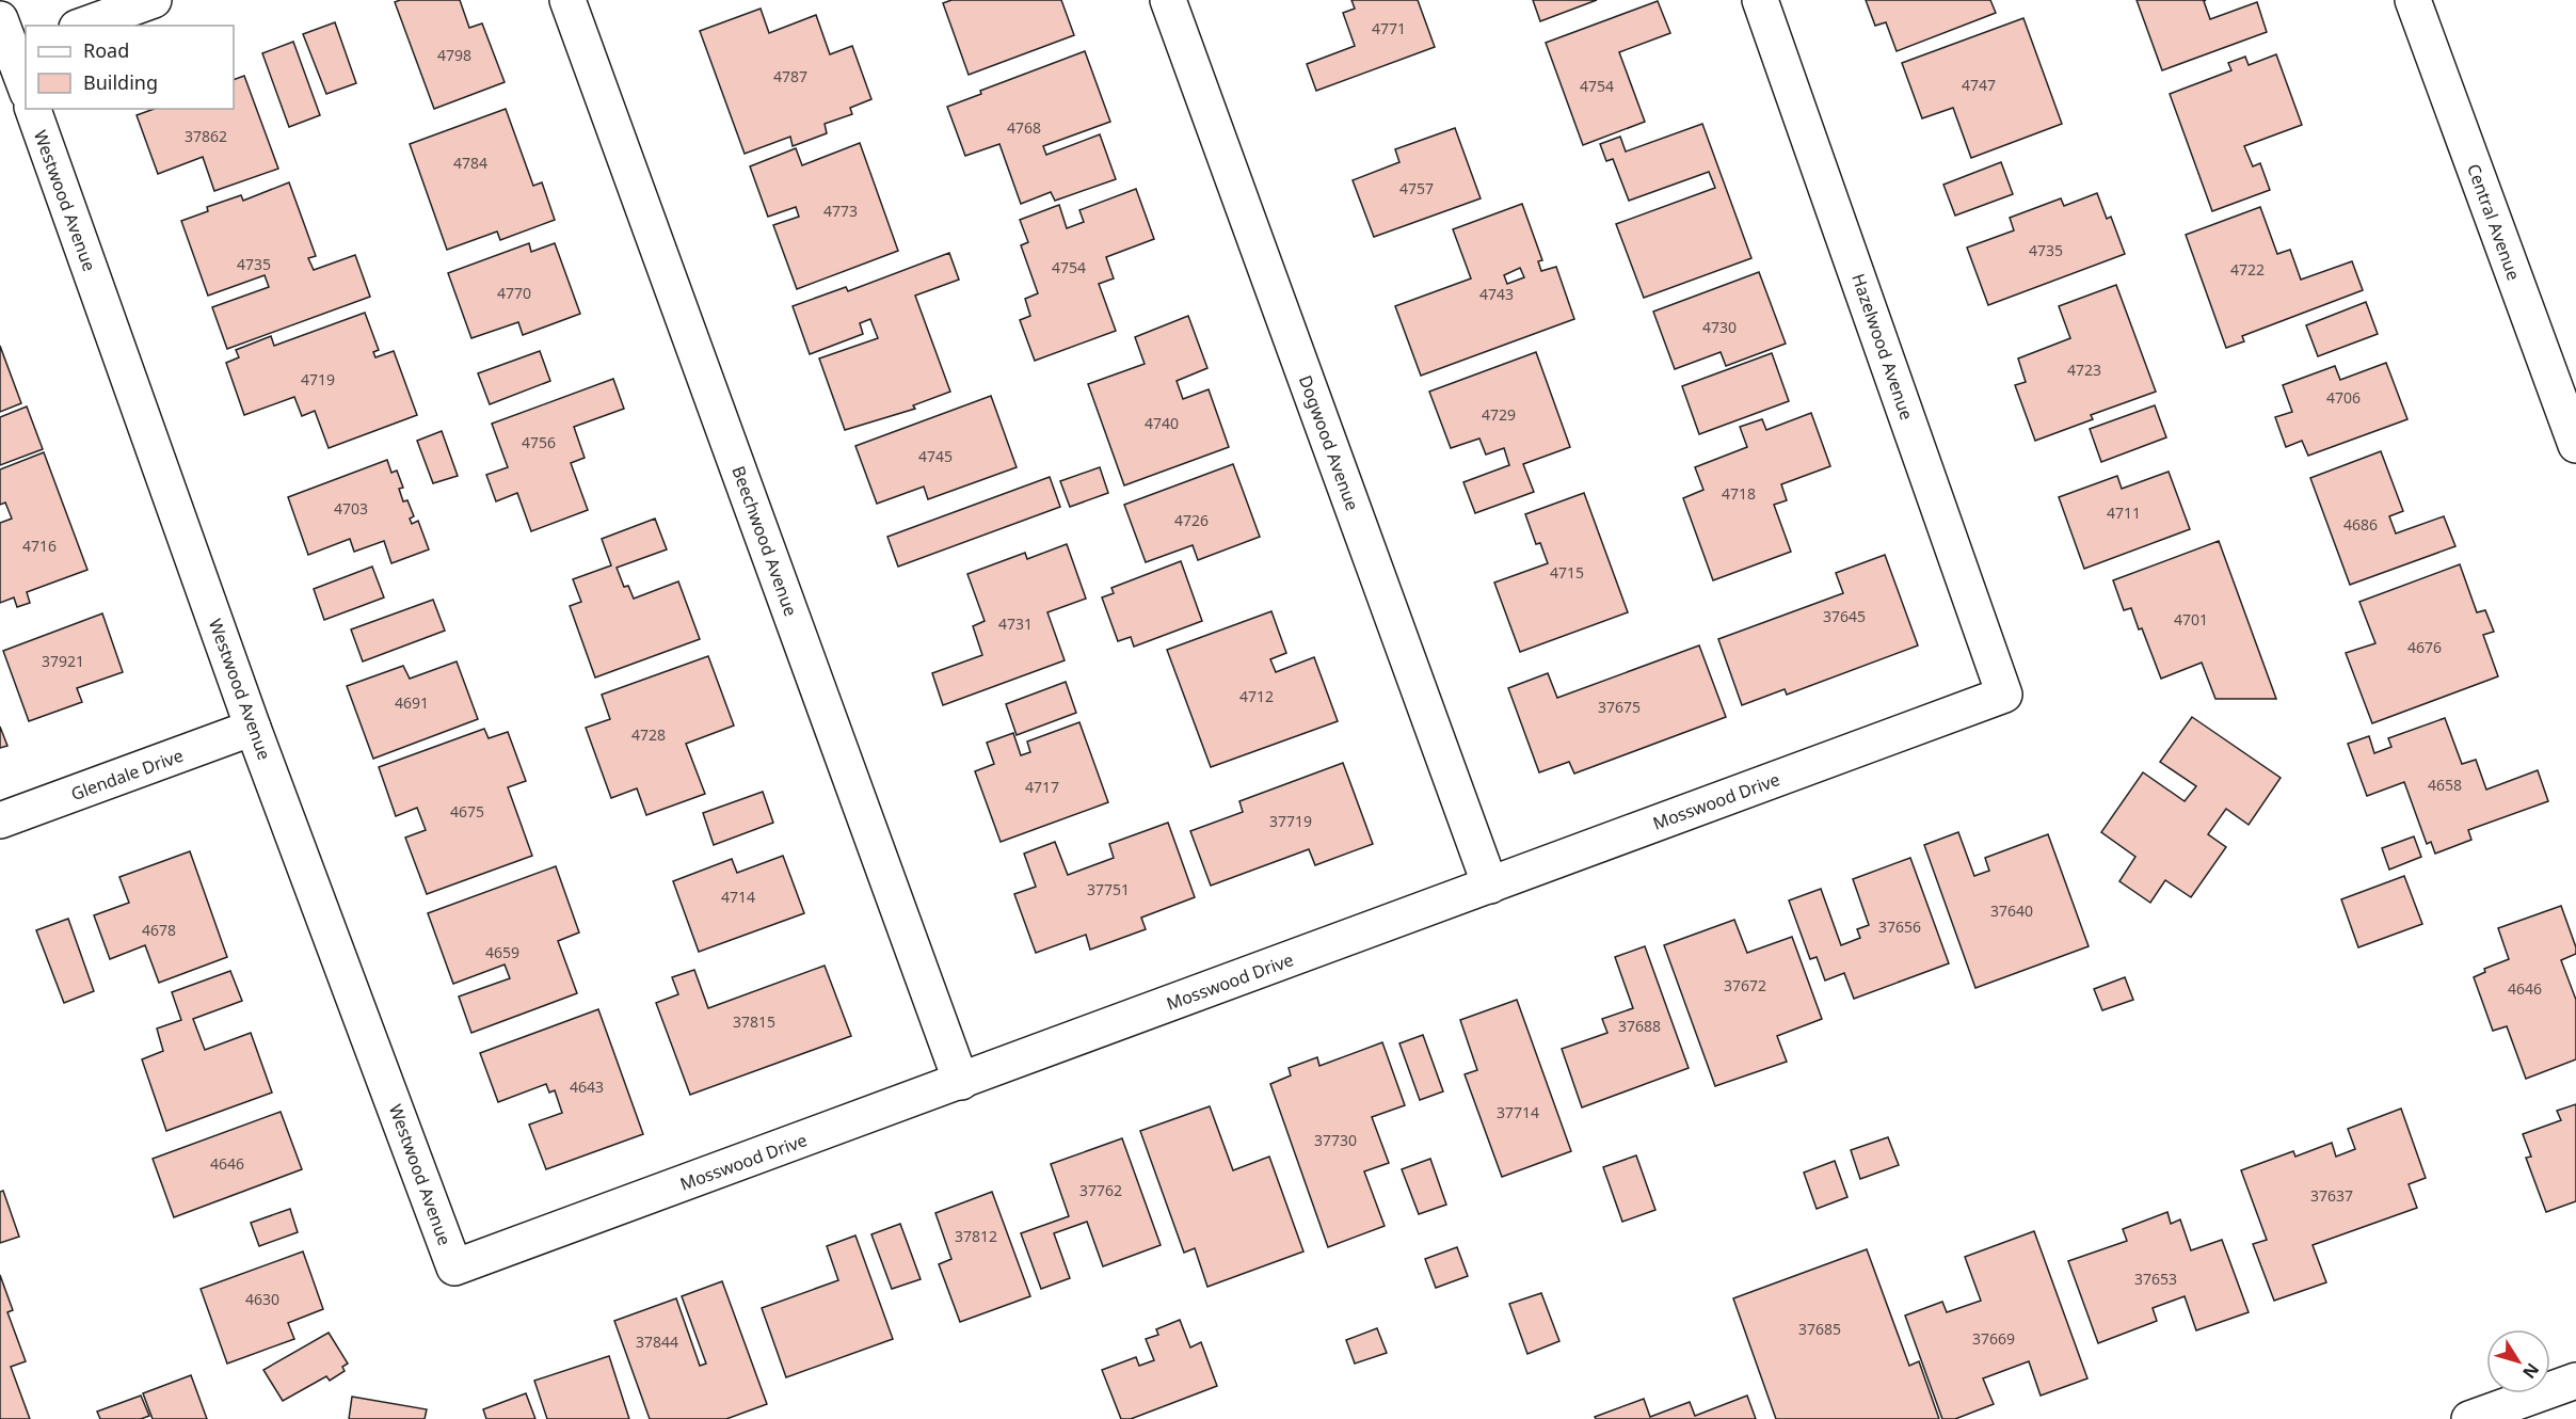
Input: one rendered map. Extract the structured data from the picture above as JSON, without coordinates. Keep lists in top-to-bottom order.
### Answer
{
  "streets": {
    "street": [
      "Westwood Avenue",
      "Central Avenue",
      "Hazelwood Avenue",
      "Dogwood Avenue",
      "Beechwood Avenue",
      "Glendale Drive",
      "Mosswood Drive"
    ]
  },
  "crossings": [
    ["Westwood Avenue", "Glendale Drive"],
    ["Westwood Avenue", "Mosswood Drive"],
    ["Hazelwood Avenue", "Mosswood Drive"],
    ["Dogwood Avenue", "Mosswood Drive"],
    ["Beechwood Avenue", "Mosswood Drive"]
  ],
  "house_numbers": [
    "4771",
    "4798",
    "4787",
    "4747",
    "4754",
    "4768",
    "37862",
    "4784",
    "4757",
    "4773",
    "4735",
    "4735",
    "4754",
    "4722",
    "4770",
    "4743",
    "4730",
    "4723",
    "4719",
    "4706",
    "4729",
    "4740",
    "4756",
    "4745",
    "4718",
    "4703",
    "4711",
    "4726",
    "4686",
    "4716",
    "4715",
    "37645",
    "4701",
    "4731",
    "4676",
    "37921",
    "4712",
    "4691",
    "37675",
    "4728",
    "4658",
    "4717",
    "4675",
    "37719",
    "37751",
    "4714",
    "37640",
    "37656",
    "4678",
    "4659",
    "37672",
    "4646",
    "37815",
    "37688",
    "4643",
    "37714",
    "37730",
    "4646",
    "37762",
    "37637",
    "37812",
    "37653",
    "4630",
    "37685",
    "37669",
    "37844"
  ],
  "legend": ["Road", "Building"],
  "north": "bottom right"
}
